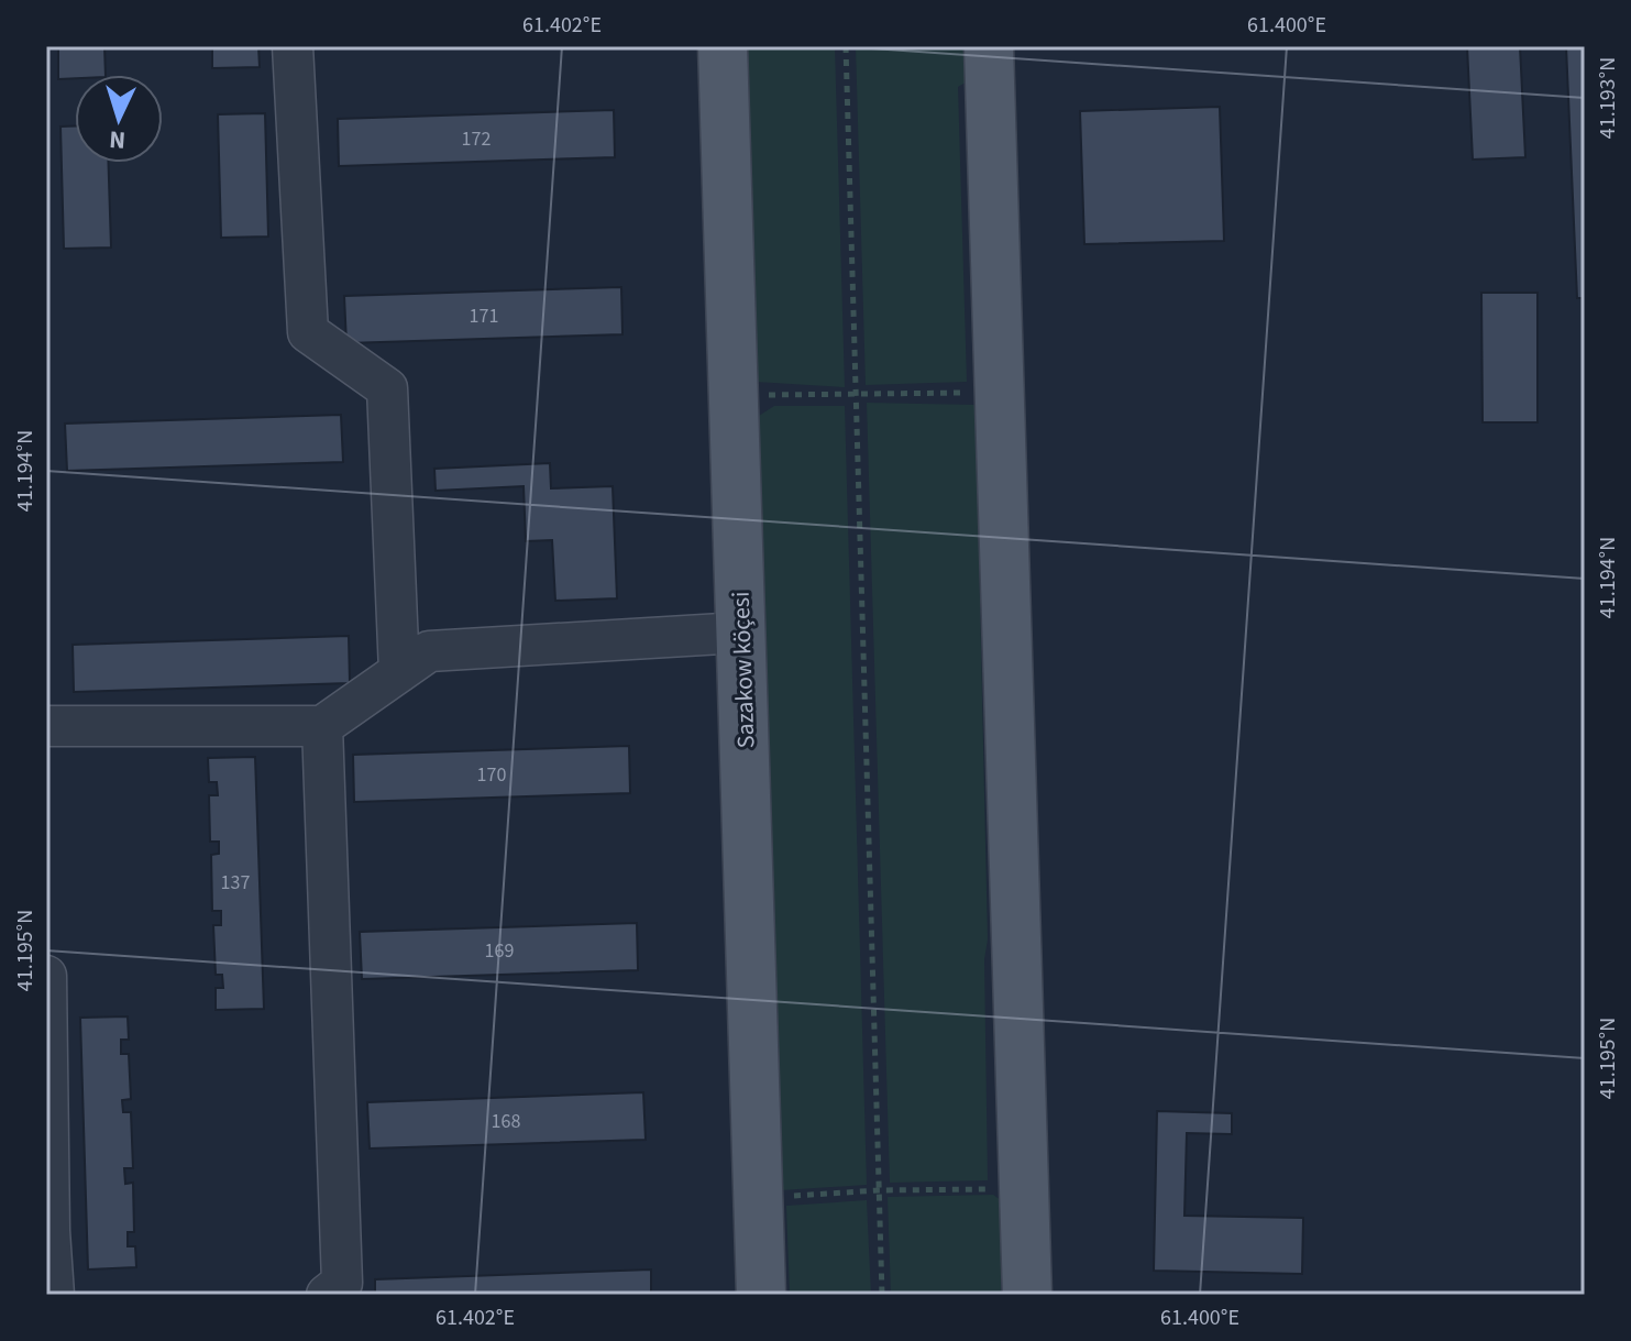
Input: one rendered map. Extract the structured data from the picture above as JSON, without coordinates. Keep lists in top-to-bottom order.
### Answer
{
  "streets": {
    "main road": ["Sazakow köçesi"]
  },
  "house_numbers": [
    "172",
    "171",
    "170",
    "137",
    "169",
    "168"
  ],
  "north": "bottom",
  "coordinates": [
    "61.402°E",
    "61.400°E",
    "41.193°N",
    "41.194°N",
    "41.195°N"
  ]
}
